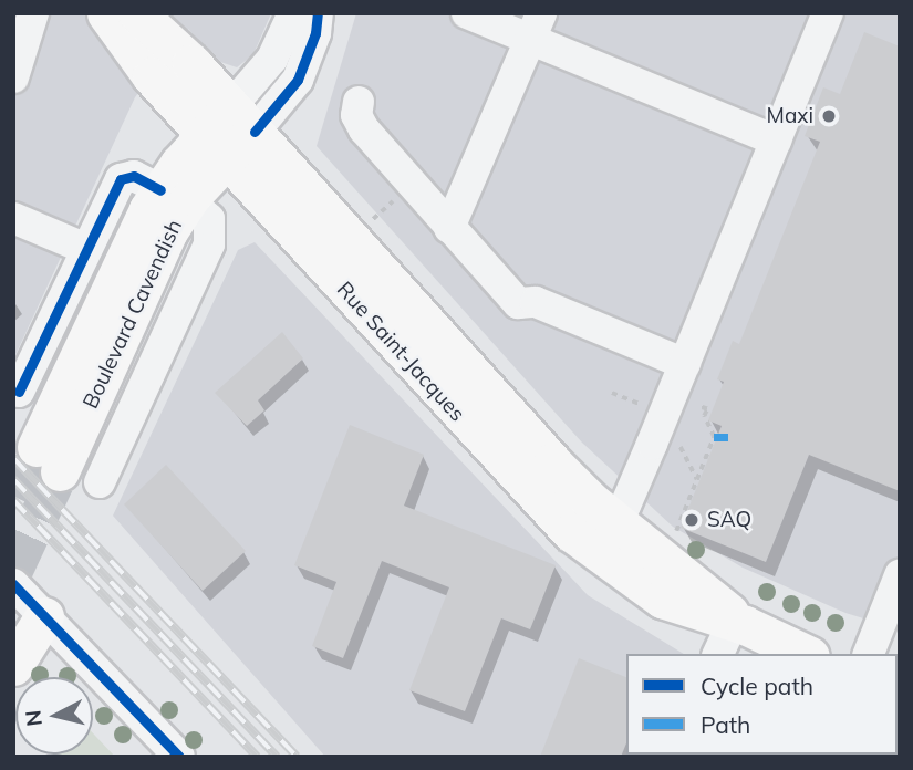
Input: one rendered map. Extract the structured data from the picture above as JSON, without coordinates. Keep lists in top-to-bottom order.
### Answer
{
  "streets": {
    "main road": ["Boulevard Cavendish", "Rue Saint-Jacques"]
  },
  "crossings": [
    ["Boulevard Cavendish", "Rue Saint-Jacques"]
  ],
  "places": ["Maxi", "SAQ"],
  "legend": ["Cycle path", "Path"],
  "north": "left"
}
